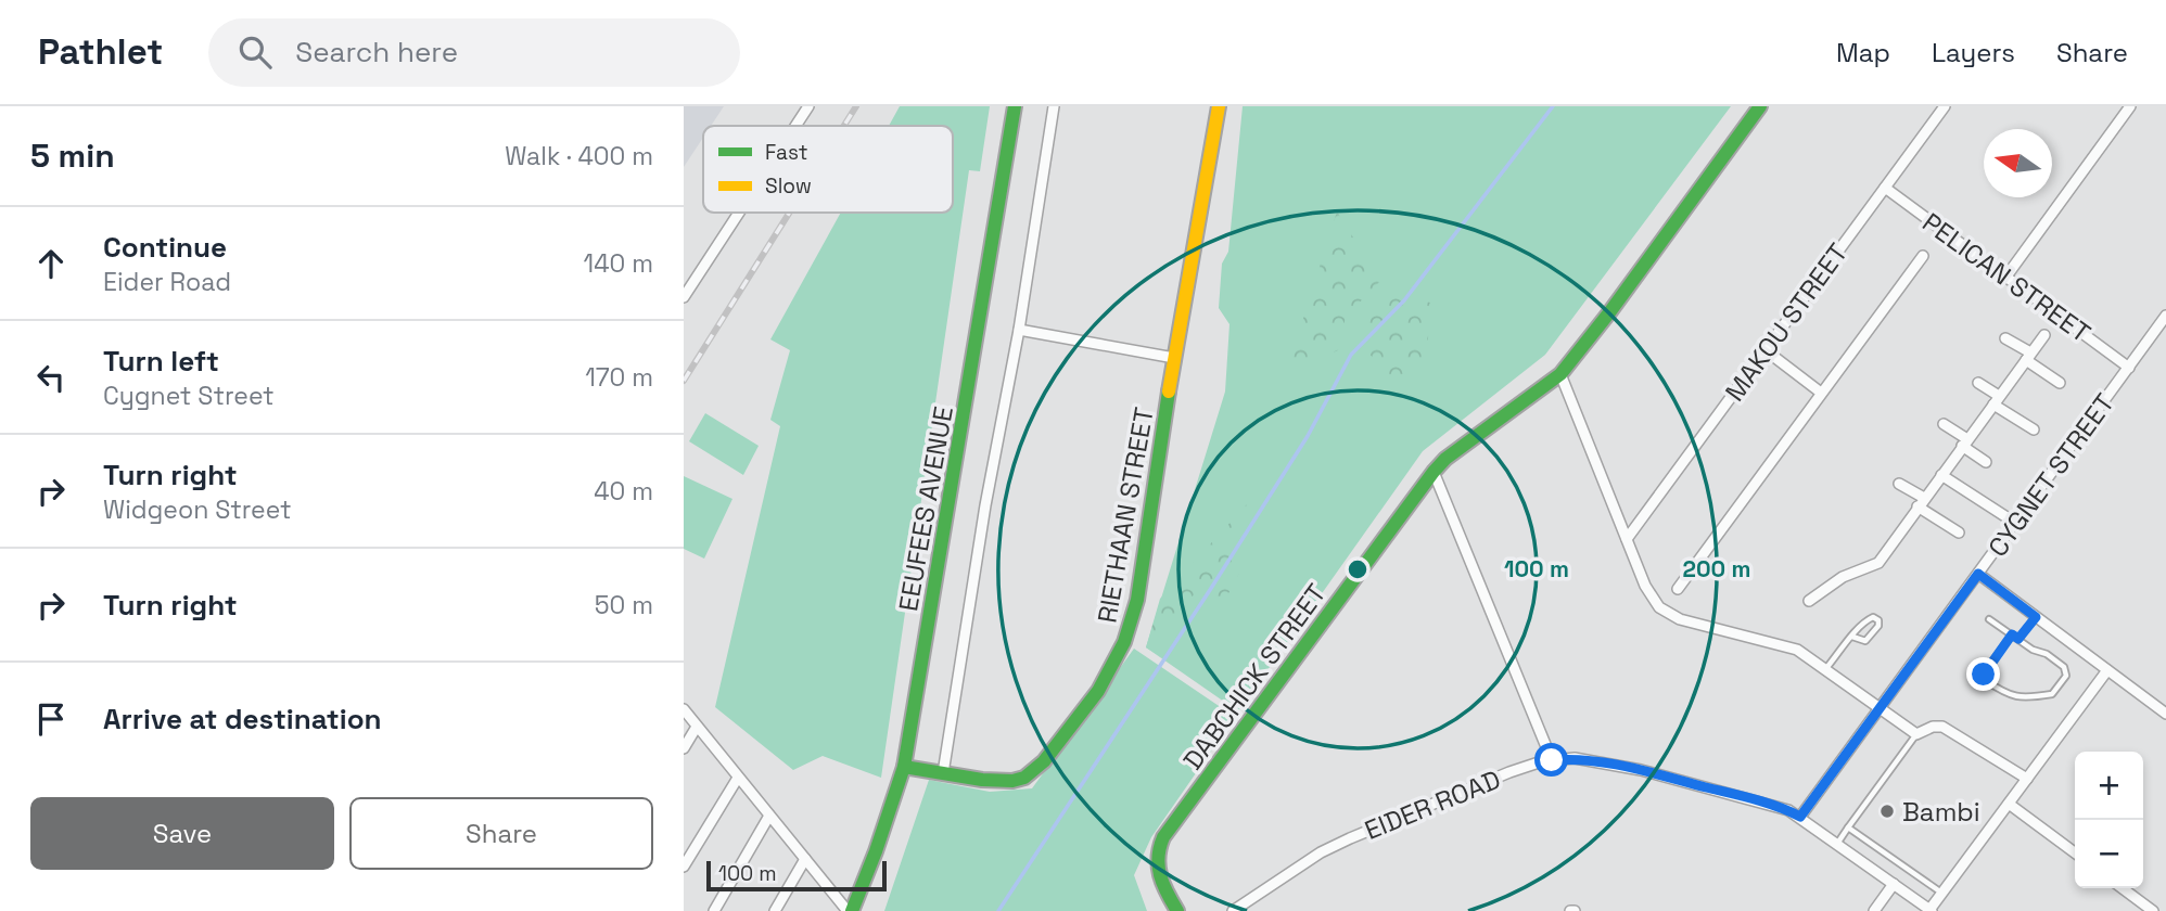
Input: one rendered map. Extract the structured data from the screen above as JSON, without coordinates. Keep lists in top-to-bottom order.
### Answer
{
  "streets": {
    "street": [
      "PELICAN STREET",
      "MAKOU STREET",
      "CYGNET STREET",
      "EEUFEES AVENUE",
      "RIETHAAN STREET",
      "DABCHICK STREET",
      "EIDER ROAD"
    ]
  },
  "crossings": [
    ["PELICAN STREET", "MAKOU STREET"],
    ["PELICAN STREET", "CYGNET STREET"],
    ["CYGNET STREET", "EIDER ROAD"],
    ["EEUFEES AVENUE", "RIETHAAN STREET"]
  ],
  "places": ["Bambi"],
  "legend": ["Fast", "Slow"],
  "scale_bar": "100 m",
  "north": "left",
  "page": {
    "header": "Pathlet",
    "search": "Search here",
    "nav": ["Map", "Layers", "Share"],
    "heading": ["5 min", "Walk · 400 m"],
    "list": [
      ["Continue", "Eider Road", "140 m"],
      ["Turn left", "Cygnet Street", "170 m"],
      ["Turn right", "Widgeon Street", "40 m"],
      ["Turn right", "50 m"],
      "Arrive at destination"
    ],
    "map_buttons": ["+", "−"],
    "buttons": ["Save", "Share"],
    "scale": "100 m"
  },
  "rings": ["100 m", "200 m"]
}
